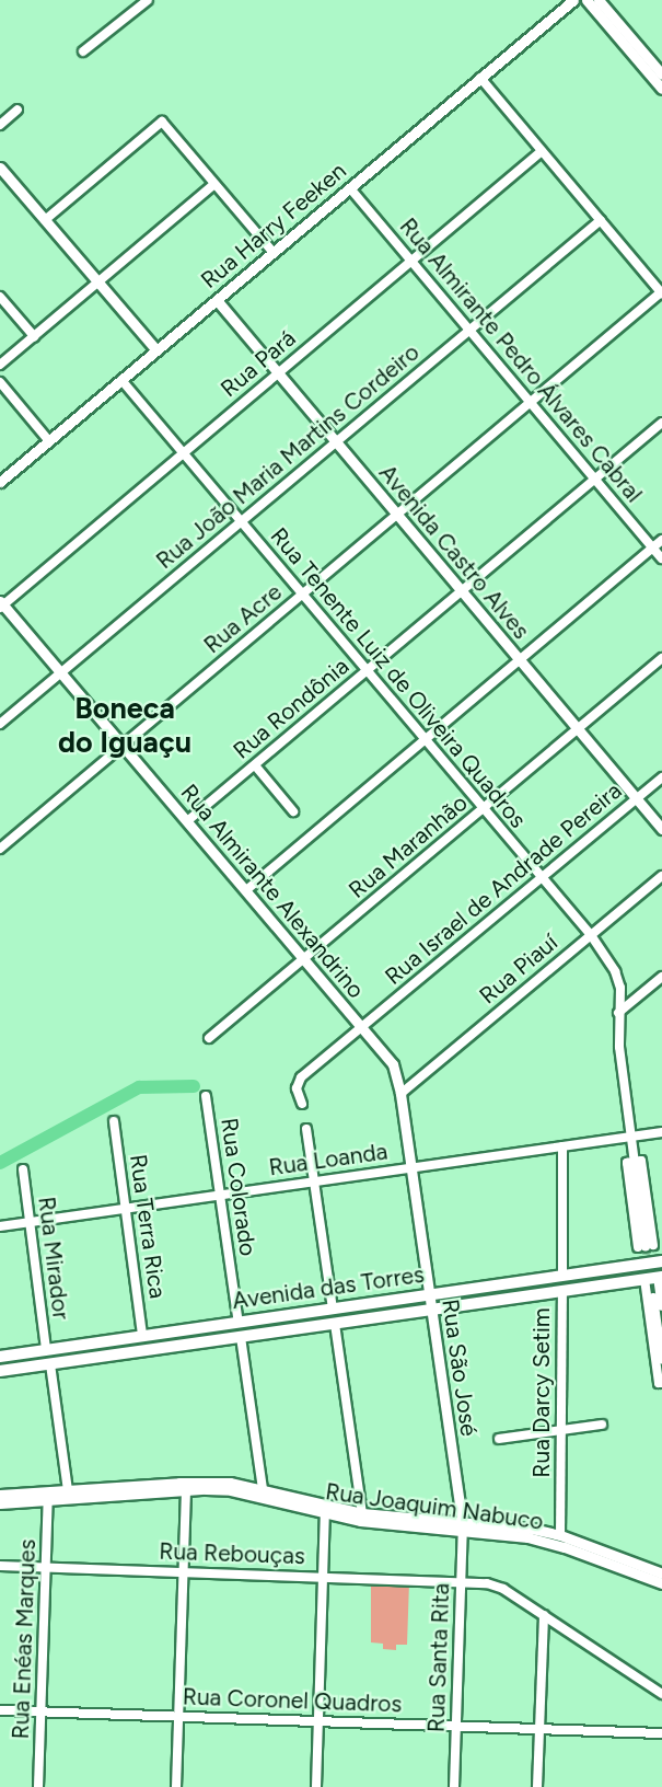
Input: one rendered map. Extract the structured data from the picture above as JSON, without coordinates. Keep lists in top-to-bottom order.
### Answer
{
  "streets": {
    "highway": ["Avenida das Torres"],
    "main road": [
      "Rua Harry Feeken",
      "Avenida Castro Alves",
      "Rua Almirante Alexandrino",
      "Rua São José",
      "Rua Joaquim Nabuco"
    ],
    "street": [
      "Rua Almirante Pedro Álvares Cabral",
      "Rua Pará",
      "Rua João Maria Martins Cordeiro",
      "Rua Acre",
      "Rua Tenente Luiz de Oliveira Quadros",
      "Rua Rondônia",
      "Rua Maranhão",
      "Rua Israel de Andrade Pereira",
      "Rua Piauí",
      "Rua Loanda",
      "Rua Colorado",
      "Rua Terra Rica",
      "Rua Mirador",
      "Rua Darcy Setim",
      "Rua Rebouças",
      "Rua Enéas Marques",
      "Rua Santa Rita",
      "Rua Coronel Quadros"
    ]
  },
  "crossings": [
    ["Rua Harry Feeken", "Rua Almirante Pedro Álvares Cabral"],
    ["Rua Harry Feeken", "Avenida Castro Alves"],
    ["Rua Harry Feeken", "Rua Tenente Luiz de Oliveira Quadros"],
    ["Rua Almirante Pedro Álvares Cabral", "Rua Pará"],
    ["Rua Almirante Pedro Álvares Cabral", "Rua João Maria Martins Cordeiro"],
    ["Rua Almirante Pedro Álvares Cabral", "Rua Acre"],
    ["Rua Almirante Pedro Álvares Cabral", "Rua Rondônia"],
    ["Rua Pará", "Avenida Castro Alves"],
    ["Rua Pará", "Rua Tenente Luiz de Oliveira Quadros"],
    ["Rua Pará", "Rua Almirante Alexandrino"],
    ["Rua João Maria Martins Cordeiro", "Avenida Castro Alves"],
    ["Rua João Maria Martins Cordeiro", "Rua Tenente Luiz de Oliveira Quadros"],
    ["Rua João Maria Martins Cordeiro", "Rua Almirante Alexandrino"],
    ["Avenida Castro Alves", "Rua Acre"],
    ["Avenida Castro Alves", "Rua Rondônia"],
    ["Avenida Castro Alves", "Rua Maranhão"],
    ["Avenida Castro Alves", "Rua Israel de Andrade Pereira"],
    ["Rua Acre", "Rua Tenente Luiz de Oliveira Quadros"],
    ["Rua Acre", "Rua Almirante Alexandrino"],
    ["Rua Tenente Luiz de Oliveira Quadros", "Rua Rondônia"],
    ["Rua Tenente Luiz de Oliveira Quadros", "Rua Maranhão"],
    ["Rua Tenente Luiz de Oliveira Quadros", "Rua Israel de Andrade Pereira"],
    ["Rua Tenente Luiz de Oliveira Quadros", "Rua Piauí"],
    ["Rua Tenente Luiz de Oliveira Quadros", "Rua Loanda"],
    ["Rua Rondônia", "Rua Almirante Alexandrino"],
    ["Rua Maranhão", "Rua Almirante Alexandrino"],
    ["Rua Israel de Andrade Pereira", "Rua Almirante Alexandrino"],
    ["Rua Almirante Alexandrino", "Rua Piauí"],
    ["Rua Almirante Alexandrino", "Rua São José"],
    ["Rua Piauí", "Rua São José"],
    ["Rua Loanda", "Rua Colorado"],
    ["Rua Loanda", "Rua Terra Rica"],
    ["Rua Loanda", "Rua Mirador"],
    ["Rua Loanda", "Rua São José"],
    ["Rua Loanda", "Rua Darcy Setim"],
    ["Rua Colorado", "Avenida das Torres"],
    ["Rua Terra Rica", "Avenida das Torres"],
    ["Rua Mirador", "Avenida das Torres"],
    ["Avenida das Torres", "Rua São José"],
    ["Avenida das Torres", "Rua Darcy Setim"],
    ["Rua São José", "Rua Joaquim Nabuco"],
    ["Rua São José", "Rua Santa Rita"],
    ["Rua Darcy Setim", "Rua Joaquim Nabuco"],
    ["Rua Joaquim Nabuco", "Rua Enéas Marques"],
    ["Rua Joaquim Nabuco", "Rua Santa Rita"],
    ["Rua Rebouças", "Rua Enéas Marques"],
    ["Rua Rebouças", "Rua Santa Rita"],
    ["Rua Enéas Marques", "Rua Coronel Quadros"],
    ["Rua Santa Rita", "Rua Coronel Quadros"]
  ],
  "districts": ["Boneca do Iguaçu"]
}
